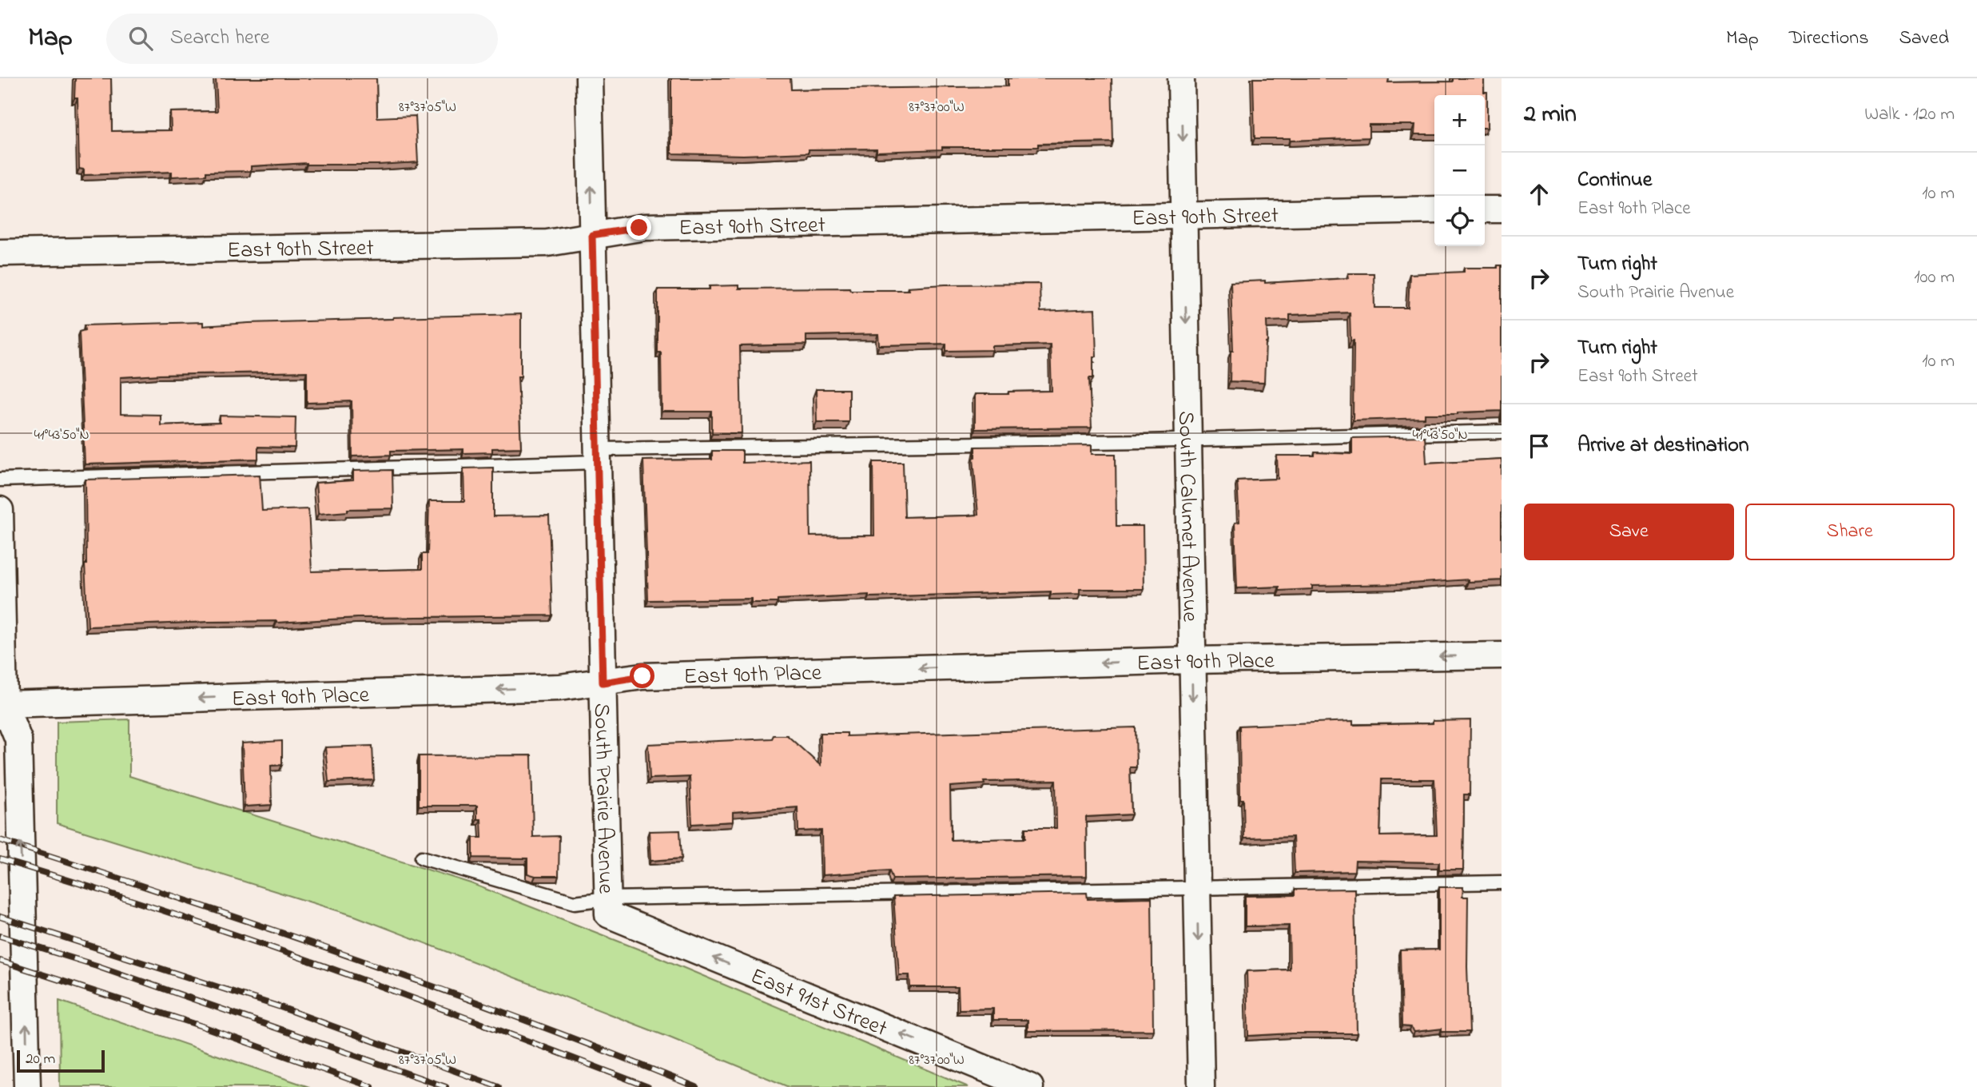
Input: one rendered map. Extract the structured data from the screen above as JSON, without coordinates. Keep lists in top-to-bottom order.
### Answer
{
  "streets": {
    "street": [
      "East 90th Street",
      "South Calumet Avenue",
      "East 90th Place",
      "South Prairie Avenue",
      "East 91st Street"
    ]
  },
  "crossings": [
    ["East 90th Street", "South Calumet Avenue"],
    ["East 90th Street", "South Prairie Avenue"],
    ["South Calumet Avenue", "East 90th Place"],
    ["East 90th Place", "South Prairie Avenue"],
    ["South Prairie Avenue", "East 91st Street"]
  ],
  "one_way": ["South Calumet Avenue", "East 90th Place", "East 91st Street"],
  "scale_bar": "20 m",
  "page": {
    "header": "Map",
    "search": "Search here",
    "nav": ["Map", "Directions", "Saved"],
    "heading": ["2 min", "Walk · 120 m"],
    "map_buttons": ["+", "−"],
    "list": [
      ["Continue", "East 90th Place", "10 m"],
      ["Turn right", "South Prairie Avenue", "100 m"],
      ["Turn right", "East 90th Street", "10 m"],
      "Arrive at destination"
    ],
    "buttons": ["Save", "Share"],
    "scale": "20 m"
  },
  "coordinates": ["87°37'05\"W", "87°37'00\"W", "41°43'50\"N"]
}
